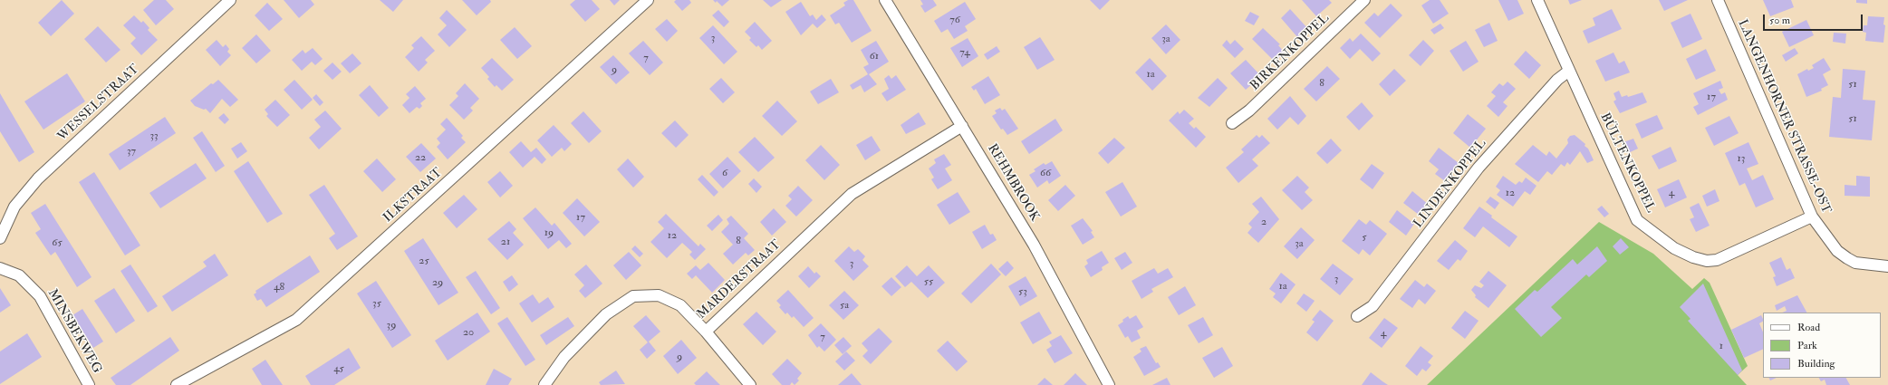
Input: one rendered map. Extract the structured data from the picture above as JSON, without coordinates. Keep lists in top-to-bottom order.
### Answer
{
  "streets": {
    "street": [
      "BIRKENKOPPEL",
      "WESSELSTRAAT",
      "LANGENHORNER STRASSE-OST",
      "BÜLTENKOPPEL",
      "REHMBROOK",
      "LINDENKOPPEL",
      "ILKSTRAAT",
      "MARDERSTRAAT",
      "MINSBEKWEG"
    ]
  },
  "crossings": [
    ["LANGENHORNER STRASSE-OST", "BÜLTENKOPPEL"],
    ["BÜLTENKOPPEL", "LINDENKOPPEL"],
    ["REHMBROOK", "MARDERSTRAAT"]
  ],
  "house_numbers": [
    "76",
    "3",
    "3a",
    "74",
    "61",
    "7",
    "9",
    "1a",
    "8",
    "51",
    "17",
    "51",
    "33",
    "37",
    "22",
    "13",
    "6",
    "66",
    "12",
    "4",
    "17",
    "2",
    "19",
    "12",
    "5",
    "8",
    "21",
    "65",
    "3a",
    "25",
    "3",
    "3",
    "55",
    "29",
    "1a",
    "48",
    "53",
    "35",
    "5a",
    "39",
    "20",
    "4",
    "7",
    "1",
    "9",
    "45"
  ],
  "legend": ["Road", "Park", "Building"],
  "scale_bar": "50 m"
}
